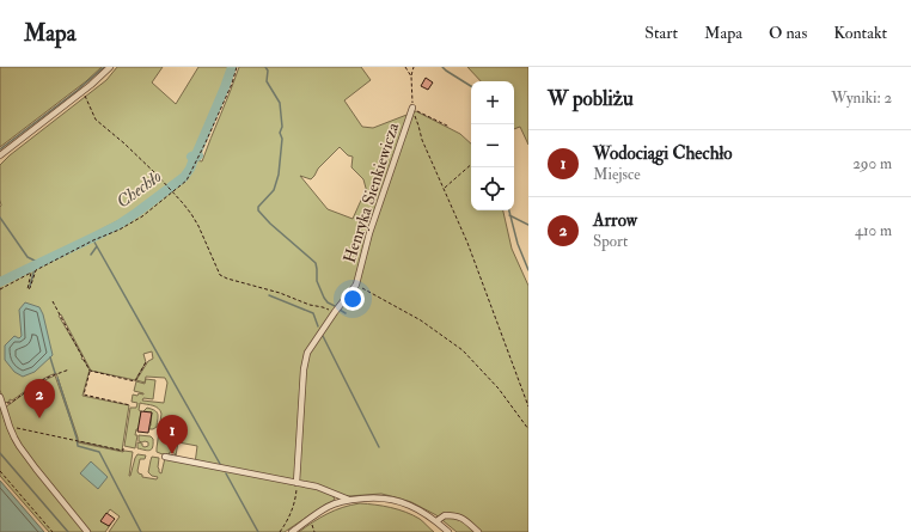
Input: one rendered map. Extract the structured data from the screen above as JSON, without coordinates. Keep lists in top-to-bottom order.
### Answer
{
  "streets": {
    "street": ["Henryka Sienkiewicza"]
  },
  "water": ["Chechło"],
  "page": {
    "header": "Mapa",
    "nav": [
      "Start",
      "Mapa",
      "O nas",
      "Kontakt"
    ],
    "heading": ["W pobliżu", "Wyniki: 2"],
    "map_buttons": ["+", "−"],
    "list": [
      {
        "mark": "1",
        "name": "Wodociągi Chechło",
        "note": "Miejsce",
        "value": "290 m"
      },
      {
        "mark": "2",
        "name": "Arrow",
        "note": "Sport",
        "value": "410 m"
      }
    ],
    "pins": ["2", "1"]
  }
}
